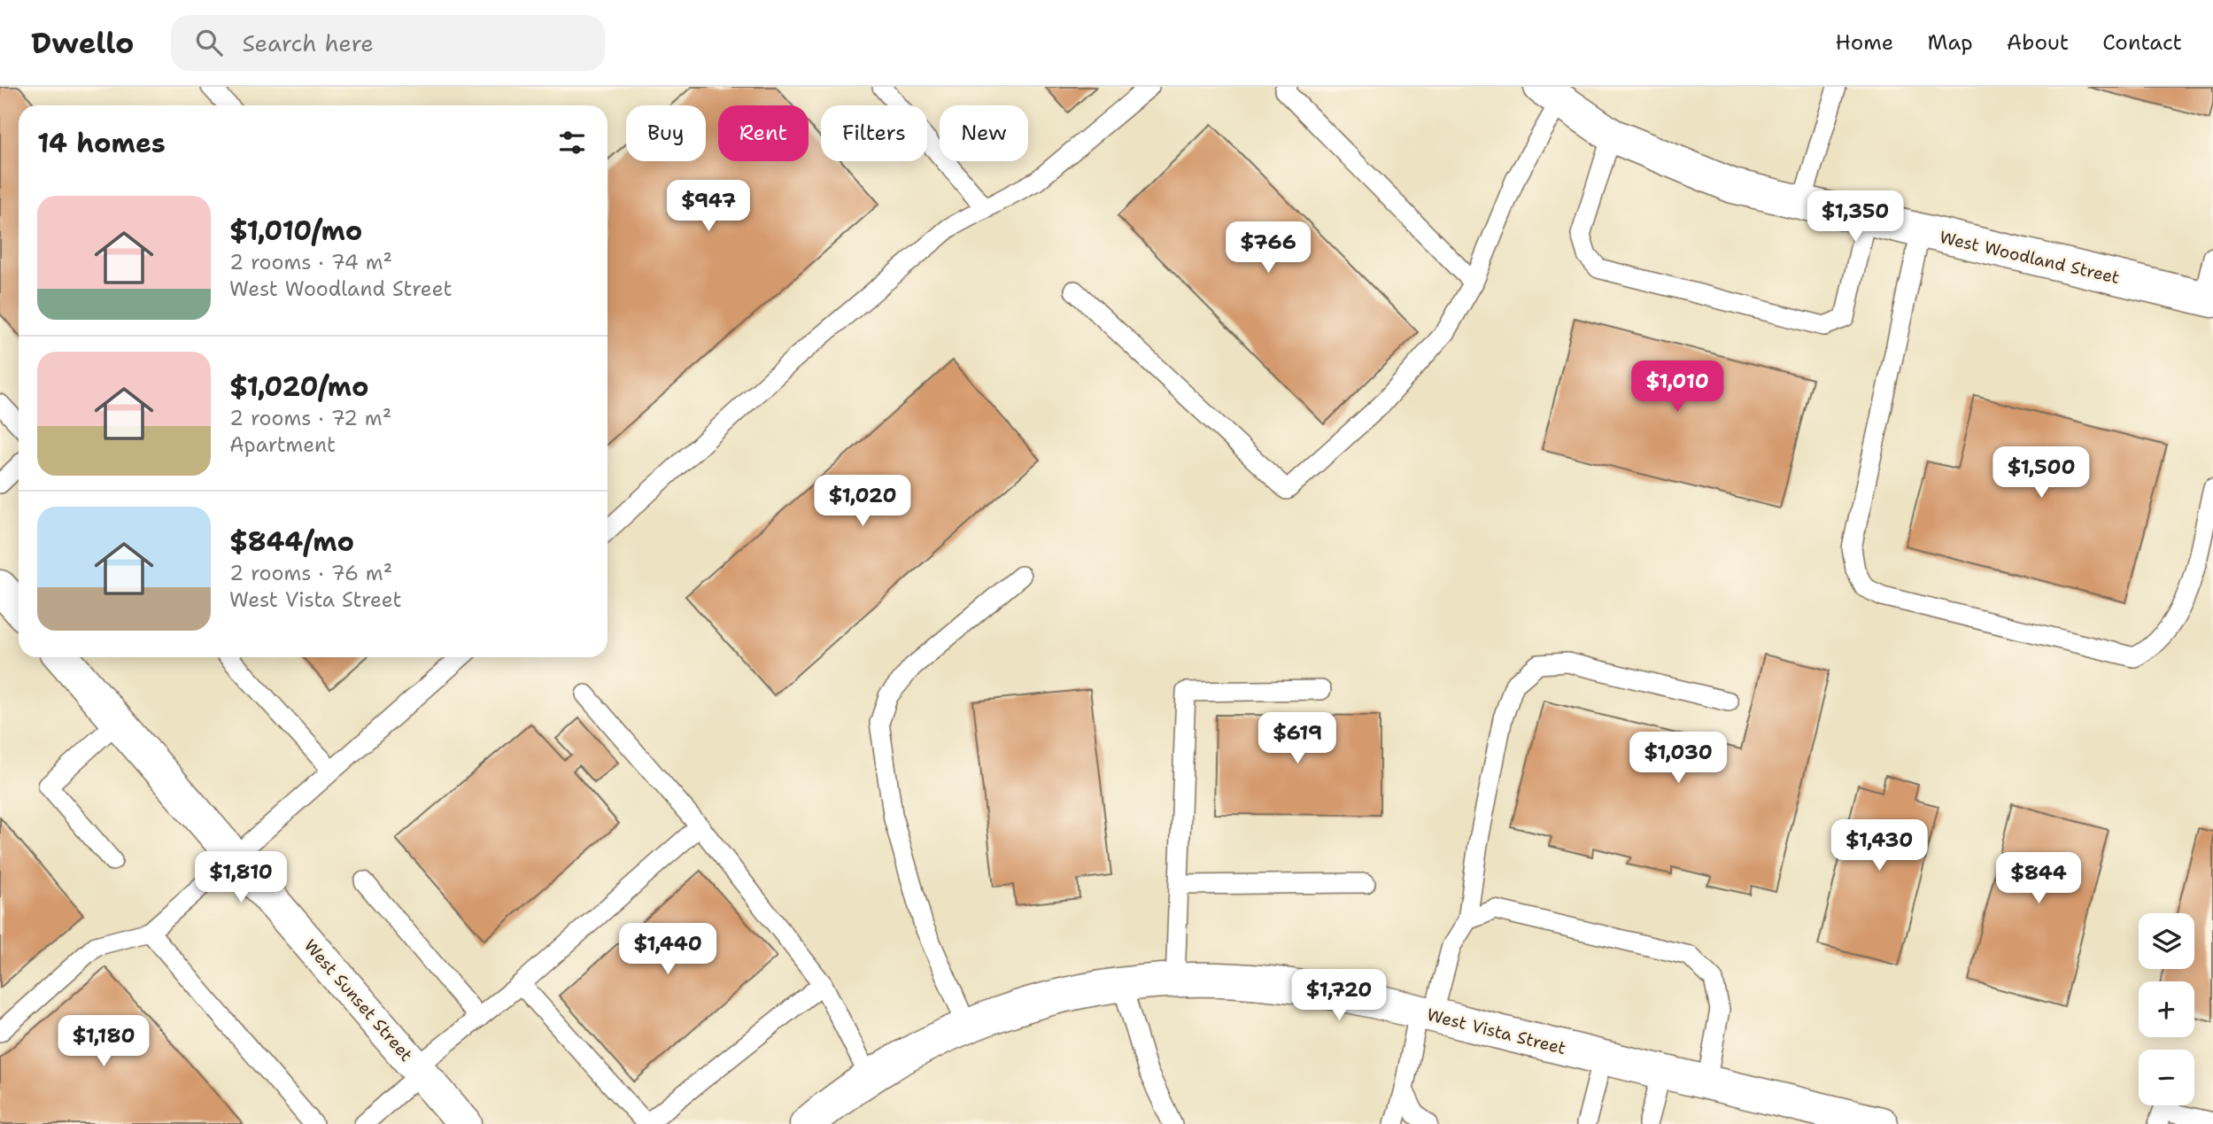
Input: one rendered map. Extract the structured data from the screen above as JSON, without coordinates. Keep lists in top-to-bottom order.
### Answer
{
  "streets": {
    "street": ["West Woodland Street", "West Sunset Street", "West Vista Street"]
  },
  "page": {
    "header": "Dwello",
    "search": "Search here",
    "nav": [
      "Home",
      "Map",
      "About",
      "Contact"
    ],
    "chip": [
      "Buy",
      "Rent",
      "Filters",
      "New"
    ],
    "heading": "14 homes",
    "price": [
      "$947",
      "$1,350",
      "$766",
      "$1,010",
      "$1,500",
      "$1,020",
      "$619",
      "$1,030",
      "$1,430",
      "$1,810",
      "$844",
      "$1,440",
      "$1,720",
      "$1,180"
    ],
    "list": [
      {
        "name": "$1,010/mo",
        "note": "2 rooms · 74 m² · West Woodland Street"
      },
      {
        "name": "$1,020/mo",
        "note": "2 rooms · 72 m² · Apartment"
      },
      {
        "name": "$844/mo",
        "note": "2 rooms · 76 m² · West Vista Street"
      }
    ],
    "map_buttons": ["+", "−"]
  }
}
